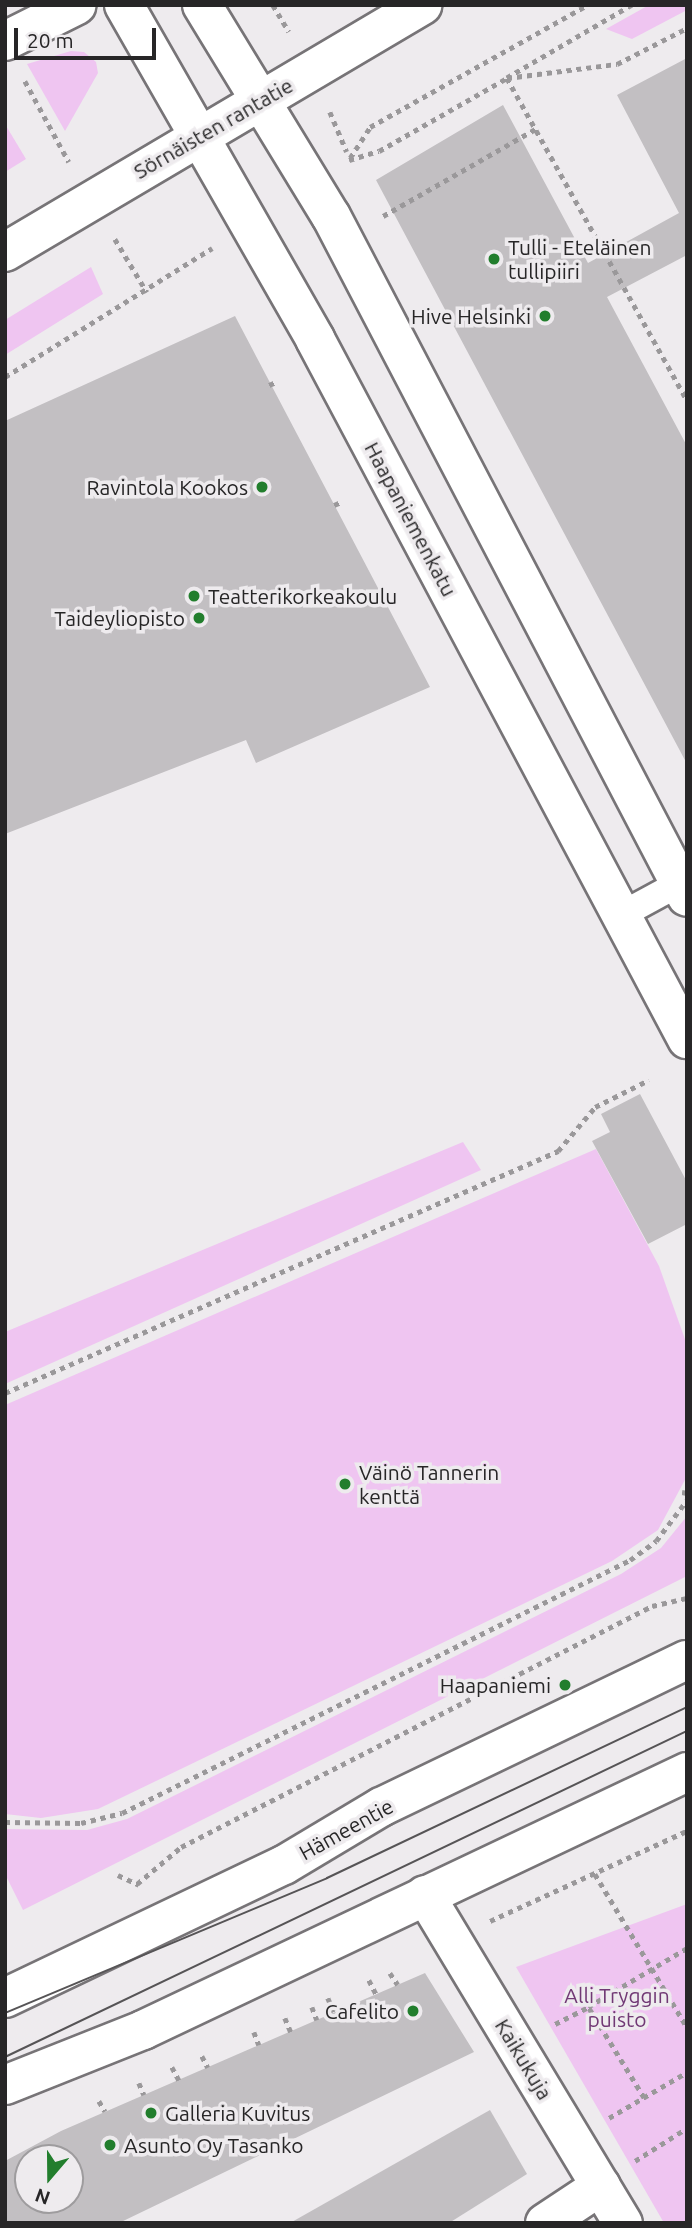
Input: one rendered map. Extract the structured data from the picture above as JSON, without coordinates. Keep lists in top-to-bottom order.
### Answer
{
  "streets": {
    "main road": [
      "Sörnäisten rantatie",
      "Haapaniemenkatu",
      "Hämeentie",
      "Kaikukuja"
    ]
  },
  "crossings": [
    ["Sörnäisten rantatie", "Haapaniemenkatu"]
  ],
  "parks": ["Alli Tryggin puisto"],
  "places": [
    "Tulli - Eteläinen tullipiiri",
    "Hive Helsinki",
    "Ravintola Kookos",
    "Teatterikorkeakoulu",
    "Taideyliopisto",
    "Väinö Tannerin kenttä",
    "Haapaniemi",
    "Cafelito",
    "Galleria Kuvitus",
    "Asunto Oy Tasanko"
  ],
  "scale_bar": "20 m",
  "north": "bottom"
}
